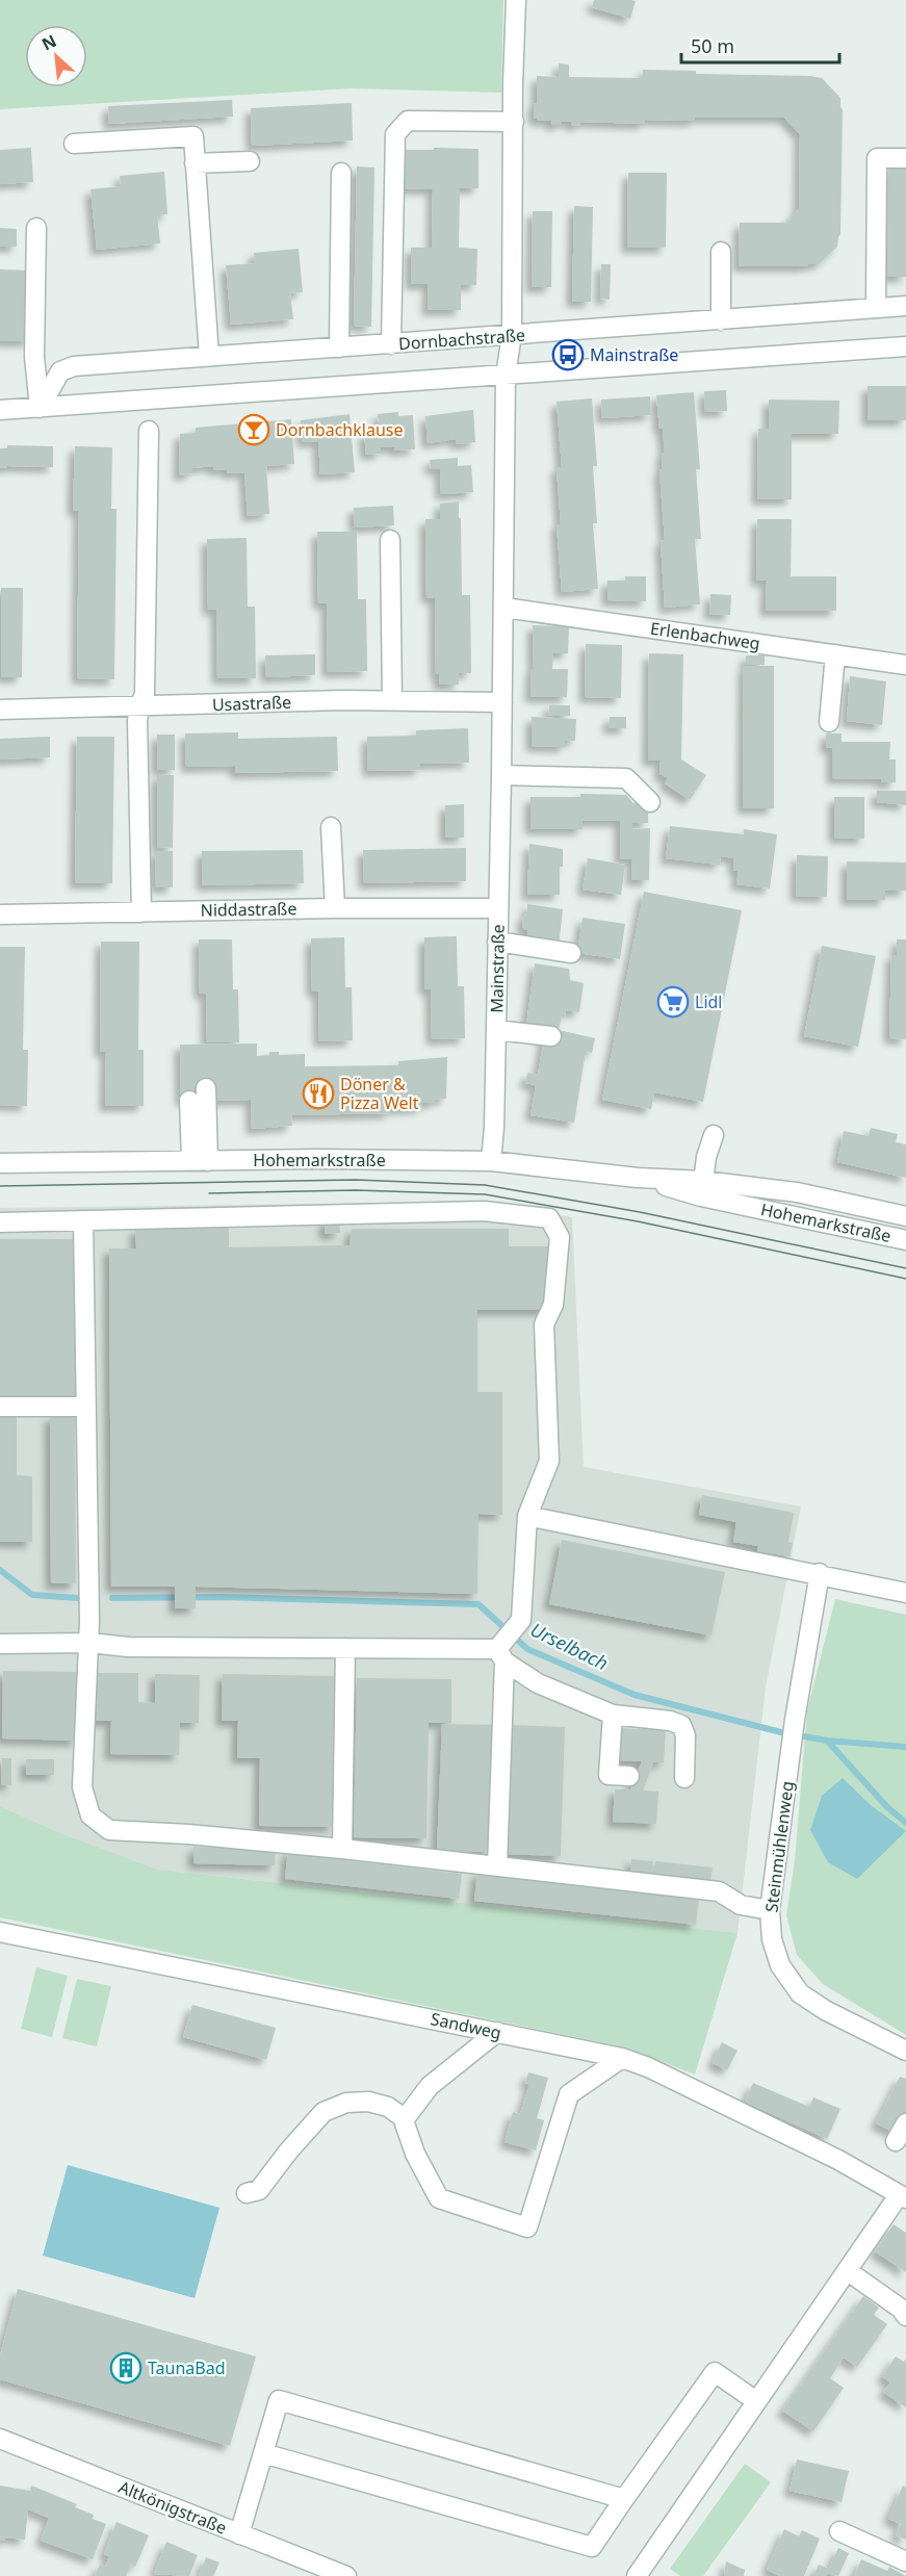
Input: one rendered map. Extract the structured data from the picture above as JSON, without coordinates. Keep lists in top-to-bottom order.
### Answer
{
  "streets": {
    "street": [
      "Dornbachstraße",
      "Erlenbachweg",
      "Usastraße",
      "Niddastraße",
      "Mainstraße",
      "Hohemarkstraße",
      "Steinmühlenweg",
      "Sandweg",
      "Altkönigstraße"
    ]
  },
  "crossings": [
    ["Dornbachstraße", "Mainstraße"],
    ["Erlenbachweg", "Mainstraße"],
    ["Usastraße", "Mainstraße"],
    ["Niddastraße", "Mainstraße"],
    ["Mainstraße", "Hohemarkstraße"]
  ],
  "water": ["Urselbach"],
  "places": {
    "bus stop": ["Mainstraße"],
    "bar": ["Dornbachklause"],
    "supermarket": ["Lidl"],
    "restaurant": ["Döner & Pizza Welt"],
    "building": ["TaunaBad"]
  },
  "scale_bar": "50 m",
  "north": "top left"
}
